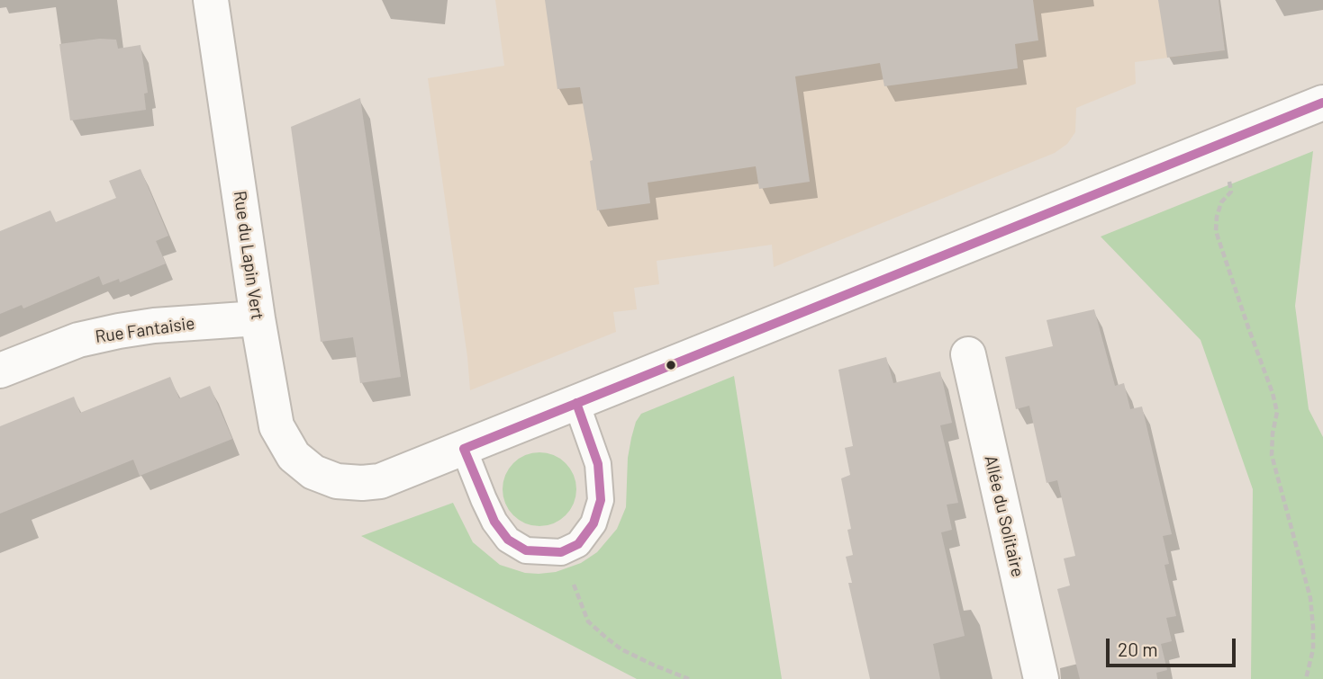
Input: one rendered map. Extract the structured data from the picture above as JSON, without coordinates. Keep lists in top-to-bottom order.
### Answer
{
  "streets": {
    "street": ["Rue du Lapin Vert", "Rue Fantaisie", "Allée du Solitaire"]
  },
  "crossings": [
    ["Rue du Lapin Vert", "Rue Fantaisie"]
  ],
  "scale_bar": "20 m"
}
